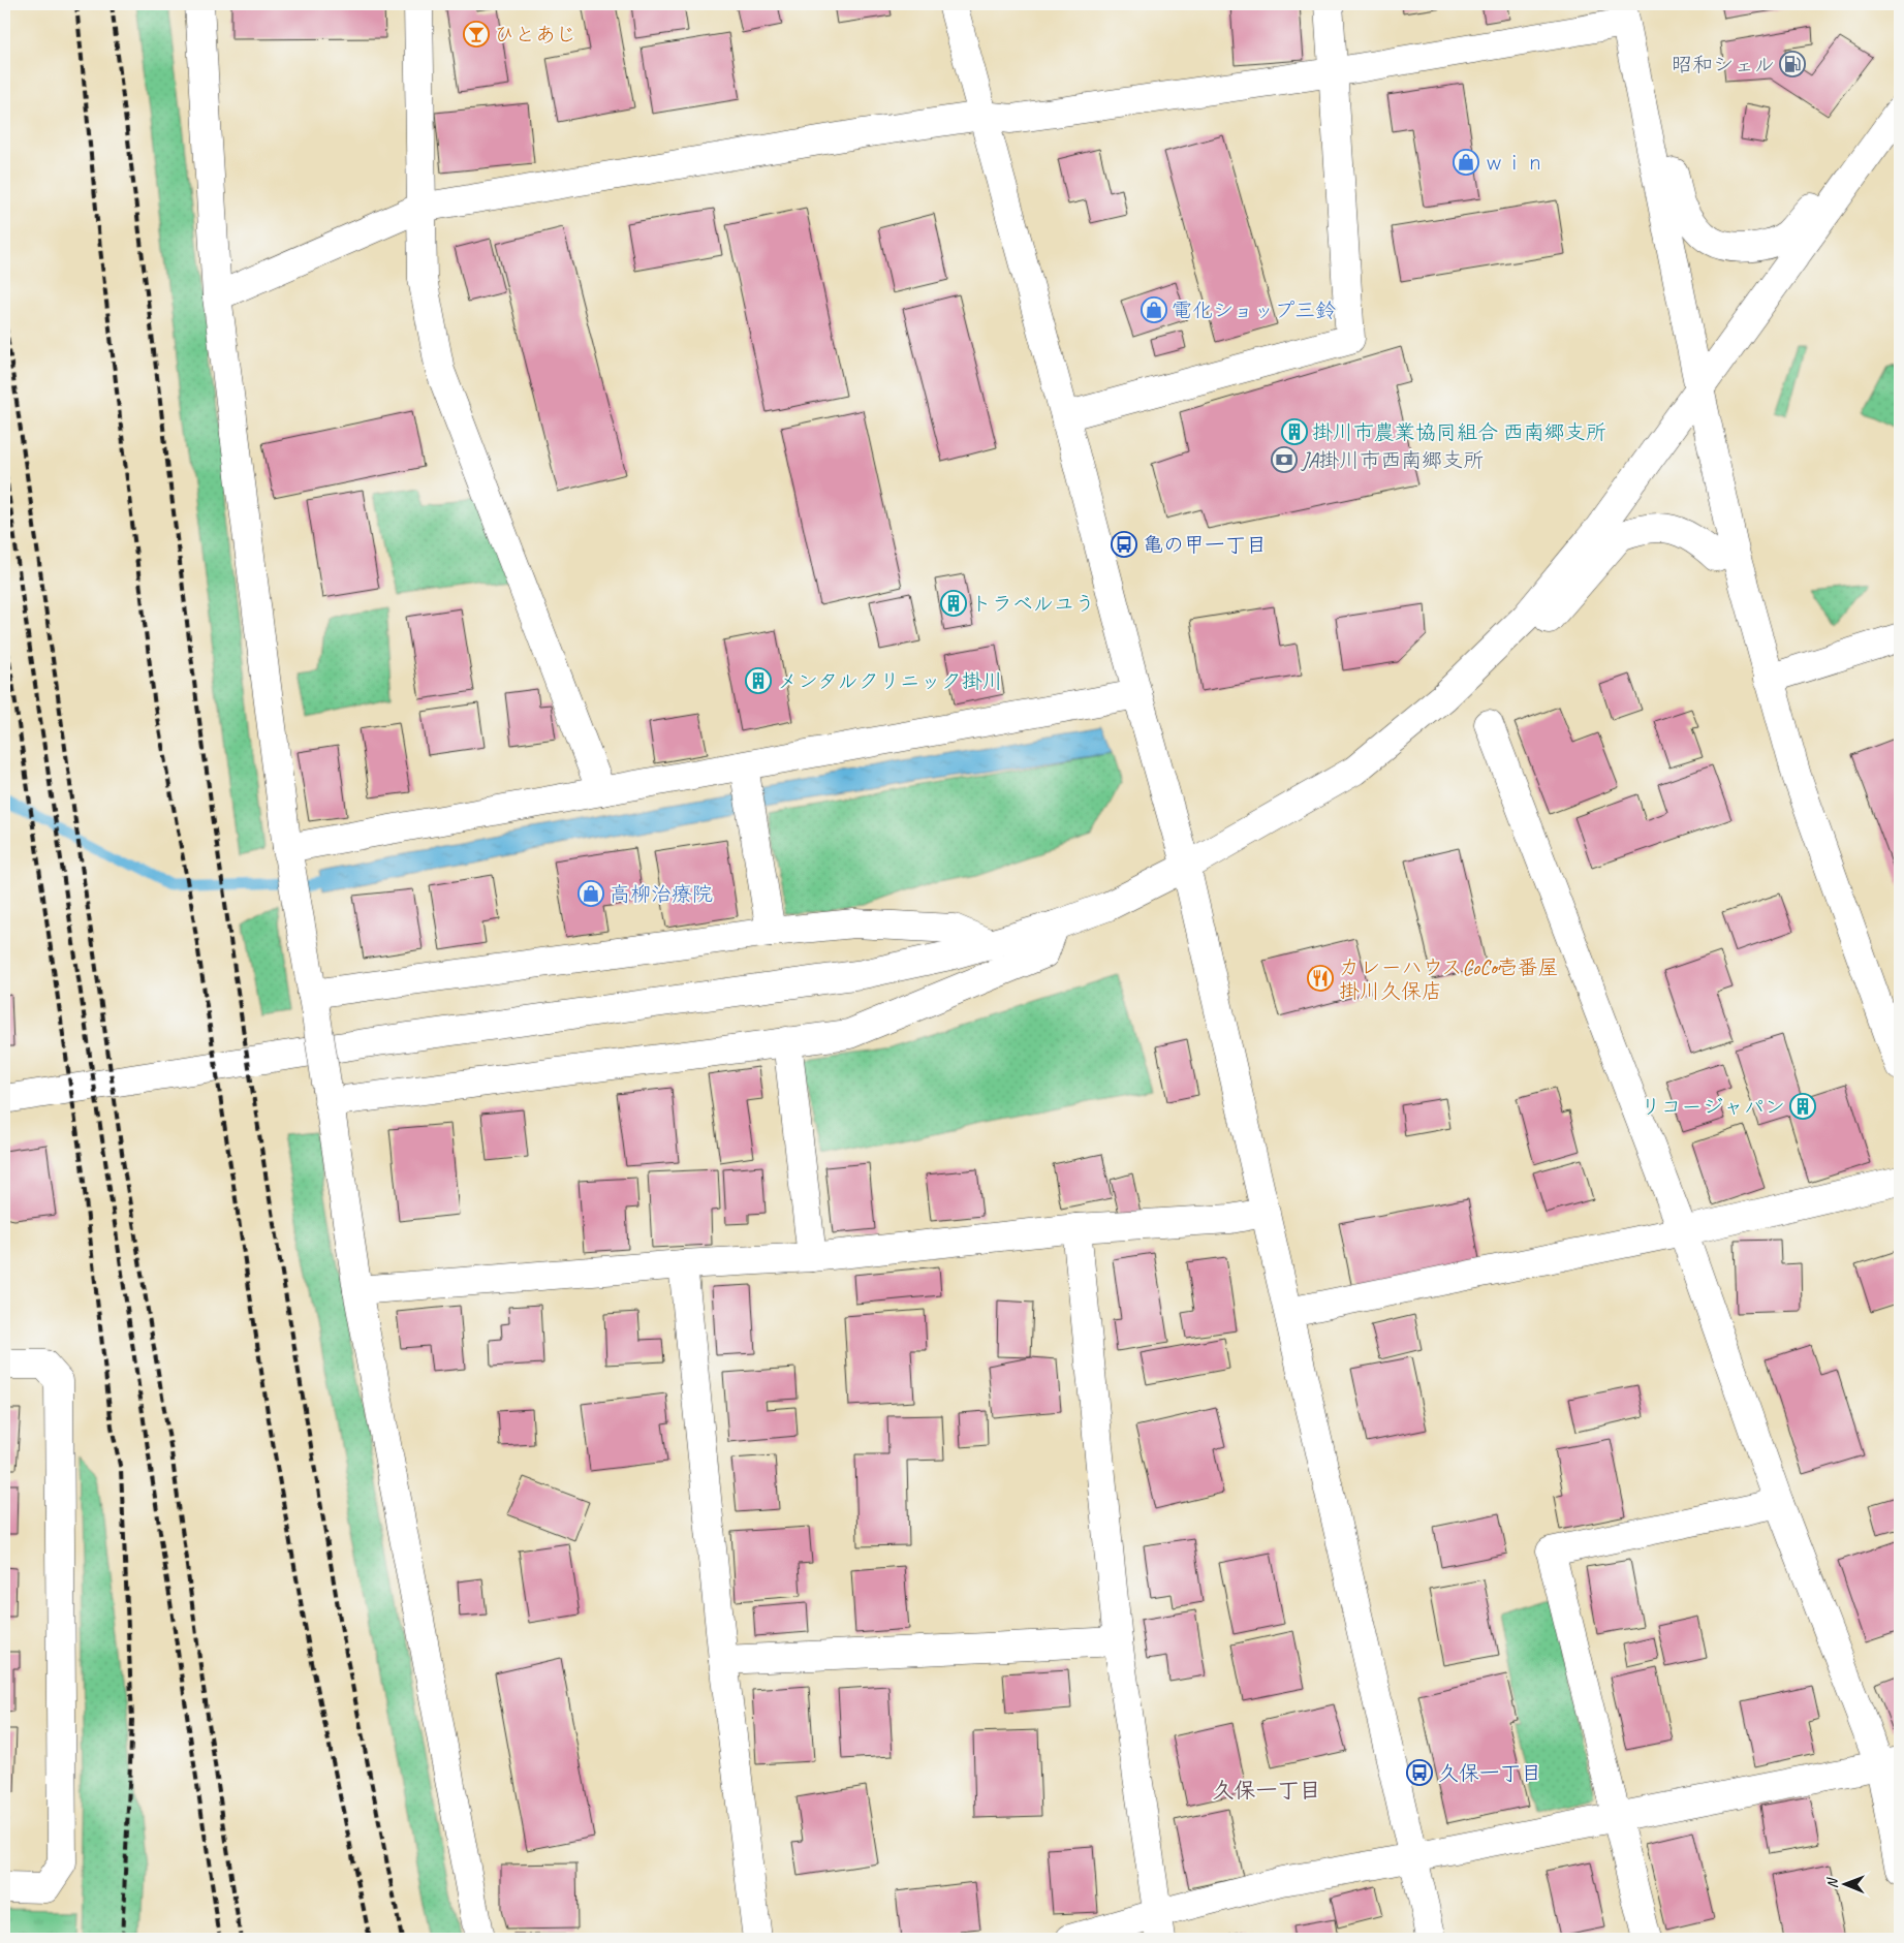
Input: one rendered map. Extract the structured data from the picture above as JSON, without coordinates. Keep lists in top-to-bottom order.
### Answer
{
  "districts": ["久保一丁目"],
  "places": {
    "bar": ["ひとあじ"],
    "fuel station": ["昭和シェル"],
    "shop": ["ｗｉｎ", "電化ショップ三鈴", "高柳治療院"],
    "building": [
      "掛川市農業協同組合 西南郷支所",
      "トラベルユう",
      "メンタルクリニック掛川",
      "リコージャパン"
    ],
    "bank": ["JA掛川市西南郷支所"],
    "bus stop": ["亀の甲一丁目", "久保一丁目"],
    "restaurant": ["カレーハウスCoCo壱番屋 掛川久保店"]
  },
  "north": "left"
}
